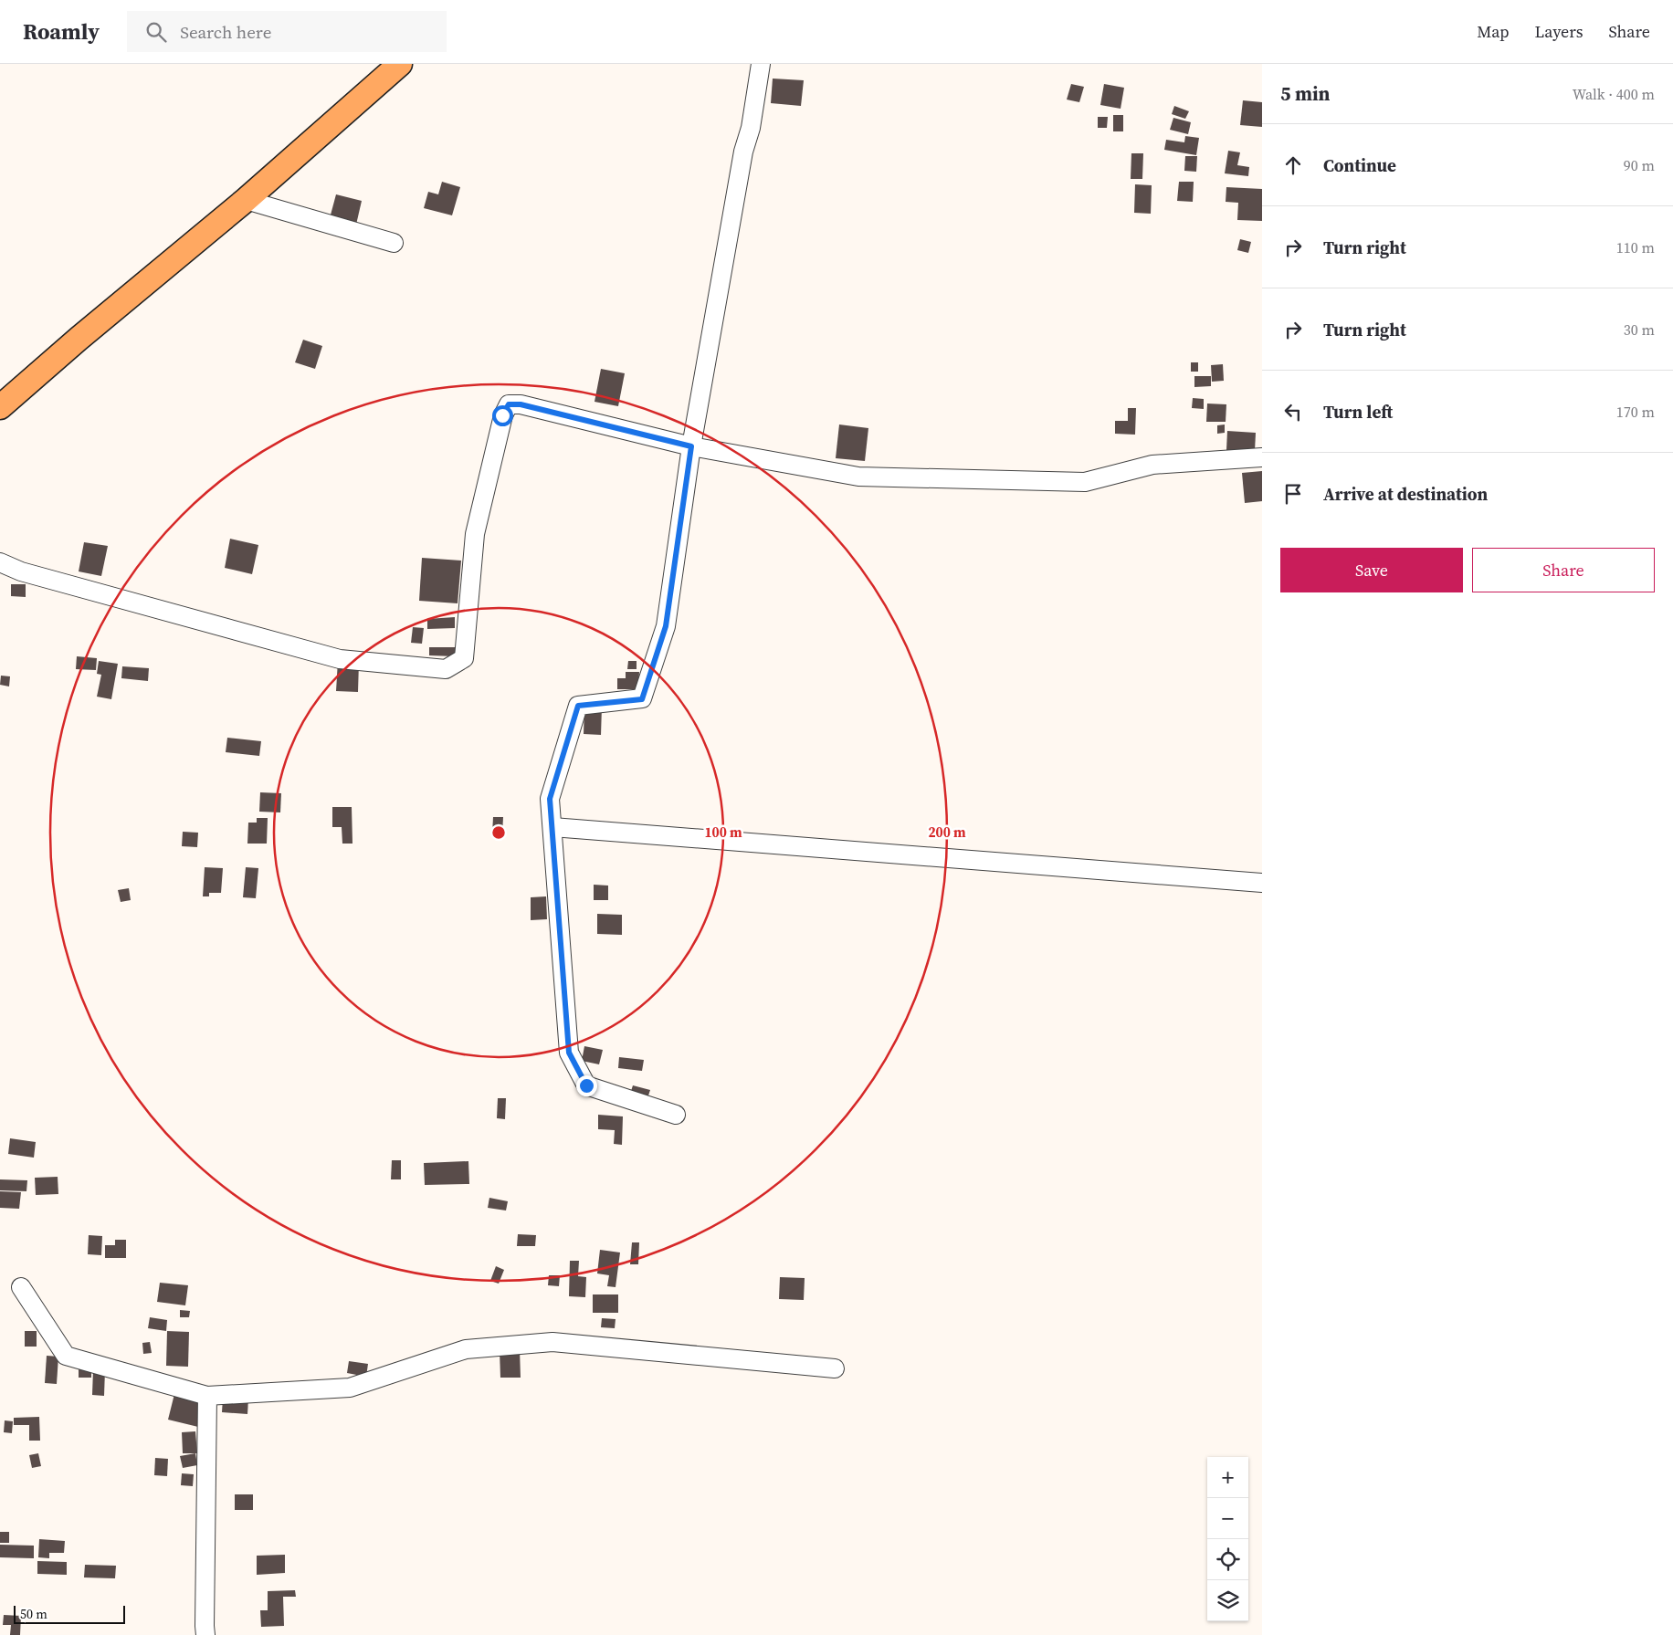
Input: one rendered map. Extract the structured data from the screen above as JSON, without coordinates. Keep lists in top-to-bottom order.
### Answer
{
  "scale_bar": "50 m",
  "page": {
    "header": "Roamly",
    "search": "Search here",
    "nav": ["Map", "Layers", "Share"],
    "heading": ["5 min", "Walk · 400 m"],
    "list": [
      ["Continue", "90 m"],
      ["Turn right", "110 m"],
      ["Turn right", "30 m"],
      ["Turn left", "170 m"],
      "Arrive at destination"
    ],
    "buttons": ["Save", "Share"],
    "map_buttons": ["+", "−"],
    "scale": "50 m"
  },
  "rings": ["100 m", "200 m"]
}
